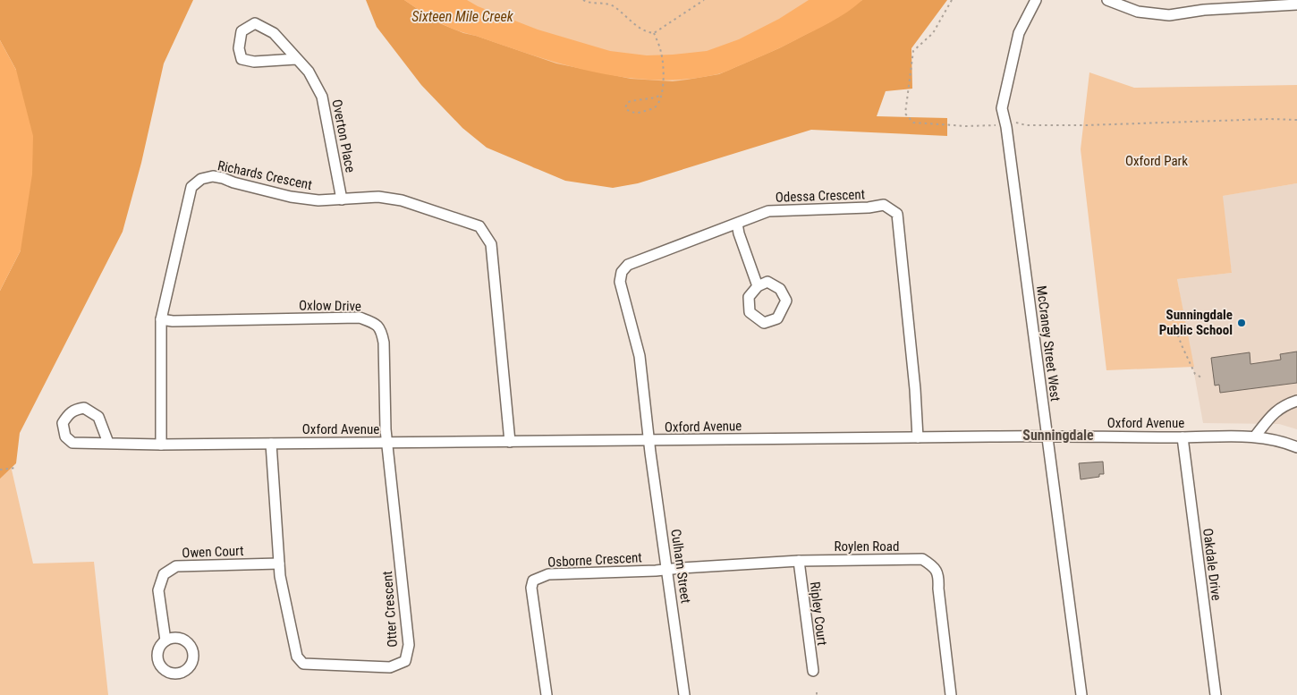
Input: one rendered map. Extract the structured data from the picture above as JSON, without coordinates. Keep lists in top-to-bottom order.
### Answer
{
  "streets": {
    "street": [
      "Overton Place",
      "Richards Crescent",
      "Odessa Crescent",
      "Oxlow Drive",
      "McCraney Street West",
      "Oxford Avenue",
      "Roylen Road",
      "Owen Court",
      "Osborne Crescent",
      "Oakdale Drive",
      "Culham Street",
      "Otter Crescent",
      "Ripley Court"
    ]
  },
  "crossings": [
    ["Overton Place", "Richards Crescent"],
    ["Richards Crescent", "Oxlow Drive"],
    ["Richards Crescent", "Oxford Avenue"],
    ["Odessa Crescent", "Oxford Avenue"],
    ["Odessa Crescent", "Culham Street"],
    ["Oxlow Drive", "Oxford Avenue"],
    ["Oxlow Drive", "Otter Crescent"],
    ["McCraney Street West", "Oxford Avenue"],
    ["Oxford Avenue", "Oakdale Drive"],
    ["Oxford Avenue", "Culham Street"],
    ["Oxford Avenue", "Otter Crescent"],
    ["Roylen Road", "Osborne Crescent"],
    ["Roylen Road", "Culham Street"],
    ["Roylen Road", "Ripley Court"],
    ["Owen Court", "Otter Crescent"],
    ["Osborne Crescent", "Culham Street"]
  ],
  "districts": ["Sunningdale"],
  "water": ["Sixteen Mile Creek"],
  "parks": ["Oxford Park"],
  "places": ["Sunningdale Public School"]
}
